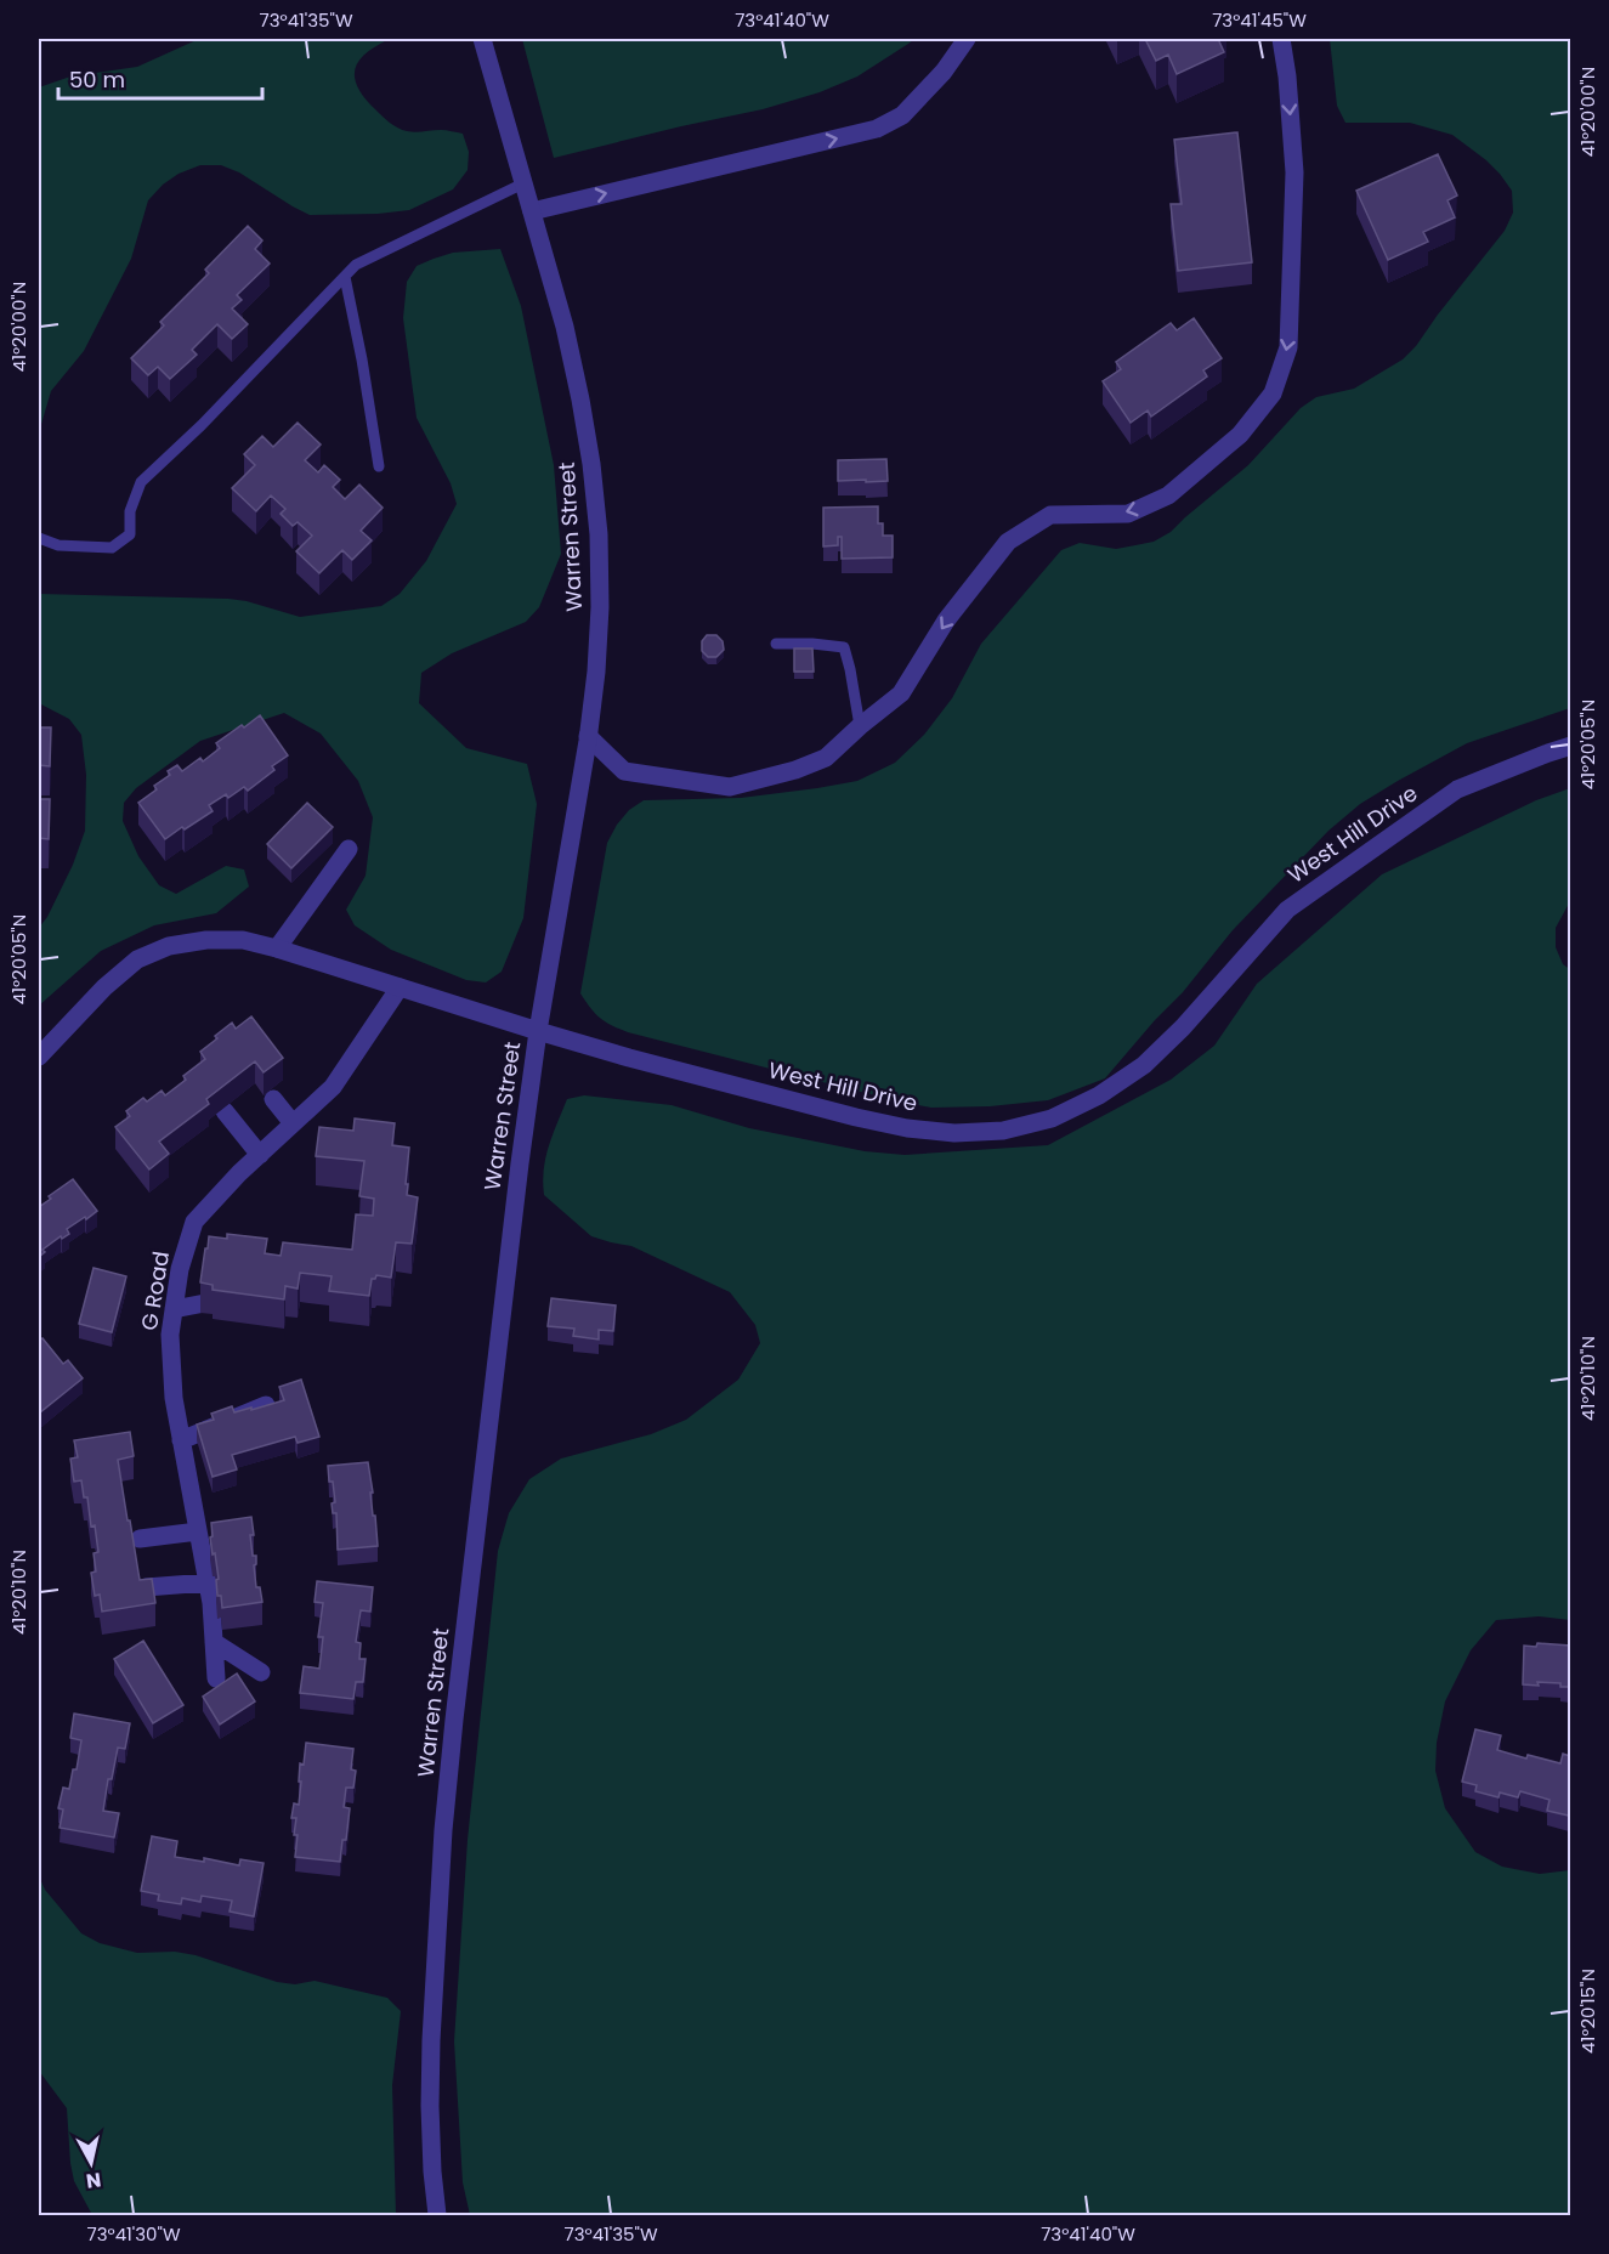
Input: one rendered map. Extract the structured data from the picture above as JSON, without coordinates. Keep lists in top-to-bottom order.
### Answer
{
  "streets": {
    "street": ["Warren Street", "West Hill Drive", "G Road"]
  },
  "crossings": [
    ["Warren Street", "West Hill Drive"],
    ["West Hill Drive", "G Road"]
  ],
  "scale_bar": "50 m",
  "north": "bottom",
  "coordinates": [
    "73°41'35\"W",
    "73°41'40\"W",
    "73°41'45\"W",
    "41°20'00\"N",
    "41°20'05\"N",
    "41°20'10\"N",
    "41°20'15\"N",
    "73°41'30\"W"
  ]
}
